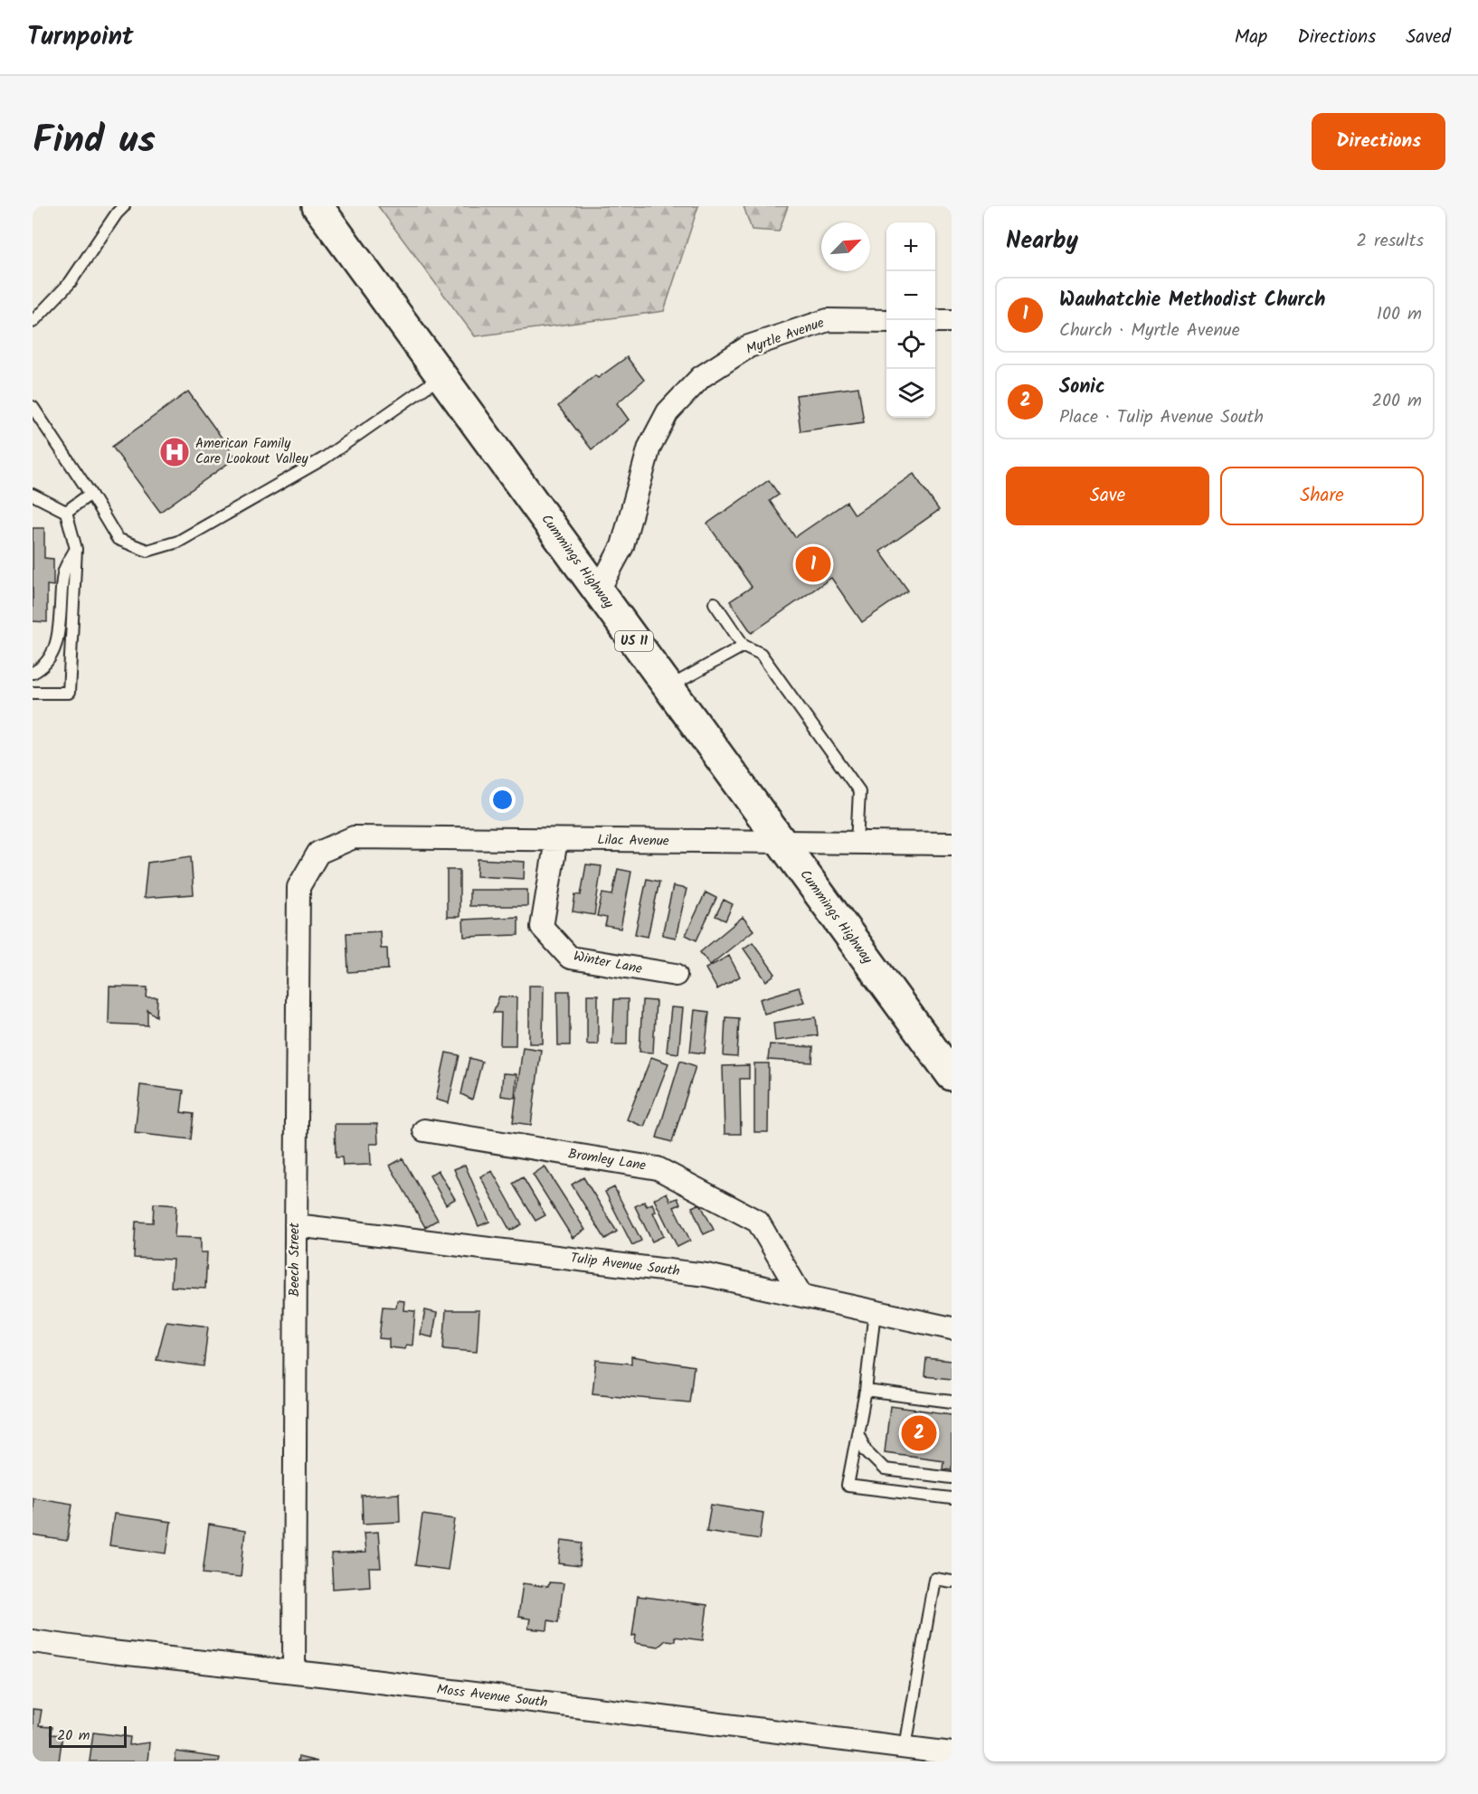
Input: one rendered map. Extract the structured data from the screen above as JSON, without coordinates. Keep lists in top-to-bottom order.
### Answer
{
  "streets": {
    "main road": ["Cummings Highway", "US 11"],
    "street": [
      "Myrtle Avenue",
      "Lilac Avenue",
      "Winter Lane",
      "Bromley Lane",
      "Beech Street",
      "Tulip Avenue South",
      "Moss Avenue South"
    ]
  },
  "crossings": [
    ["Myrtle Avenue", "Cummings Highway"],
    ["Cummings Highway", "Lilac Avenue"],
    ["Lilac Avenue", "Winter Lane"],
    ["Lilac Avenue", "Beech Street"],
    ["Bromley Lane", "Tulip Avenue South"],
    ["Beech Street", "Tulip Avenue South"],
    ["Beech Street", "Moss Avenue South"]
  ],
  "places": {
    "hospital": ["American Family Care Lookout Valley"]
  },
  "scale_bar": "20 m",
  "north": "top right",
  "page": {
    "header": "Turnpoint",
    "nav": ["Map", "Directions", "Saved"],
    "title": "Find us",
    "buttons": [
      "Directions",
      ["Save", "Share"]
    ],
    "heading": ["Nearby", "2 results"],
    "map_buttons": ["+", "−"],
    "list": [
      {
        "mark": "1",
        "name": "Wauhatchie Methodist Church",
        "note": "Church · Myrtle Avenue",
        "value": "100 m"
      },
      {
        "mark": "2",
        "name": "Sonic",
        "note": "Place · Tulip Avenue South",
        "value": "200 m"
      }
    ],
    "pins": ["1", "2"],
    "scale": "20 m"
  }
}
